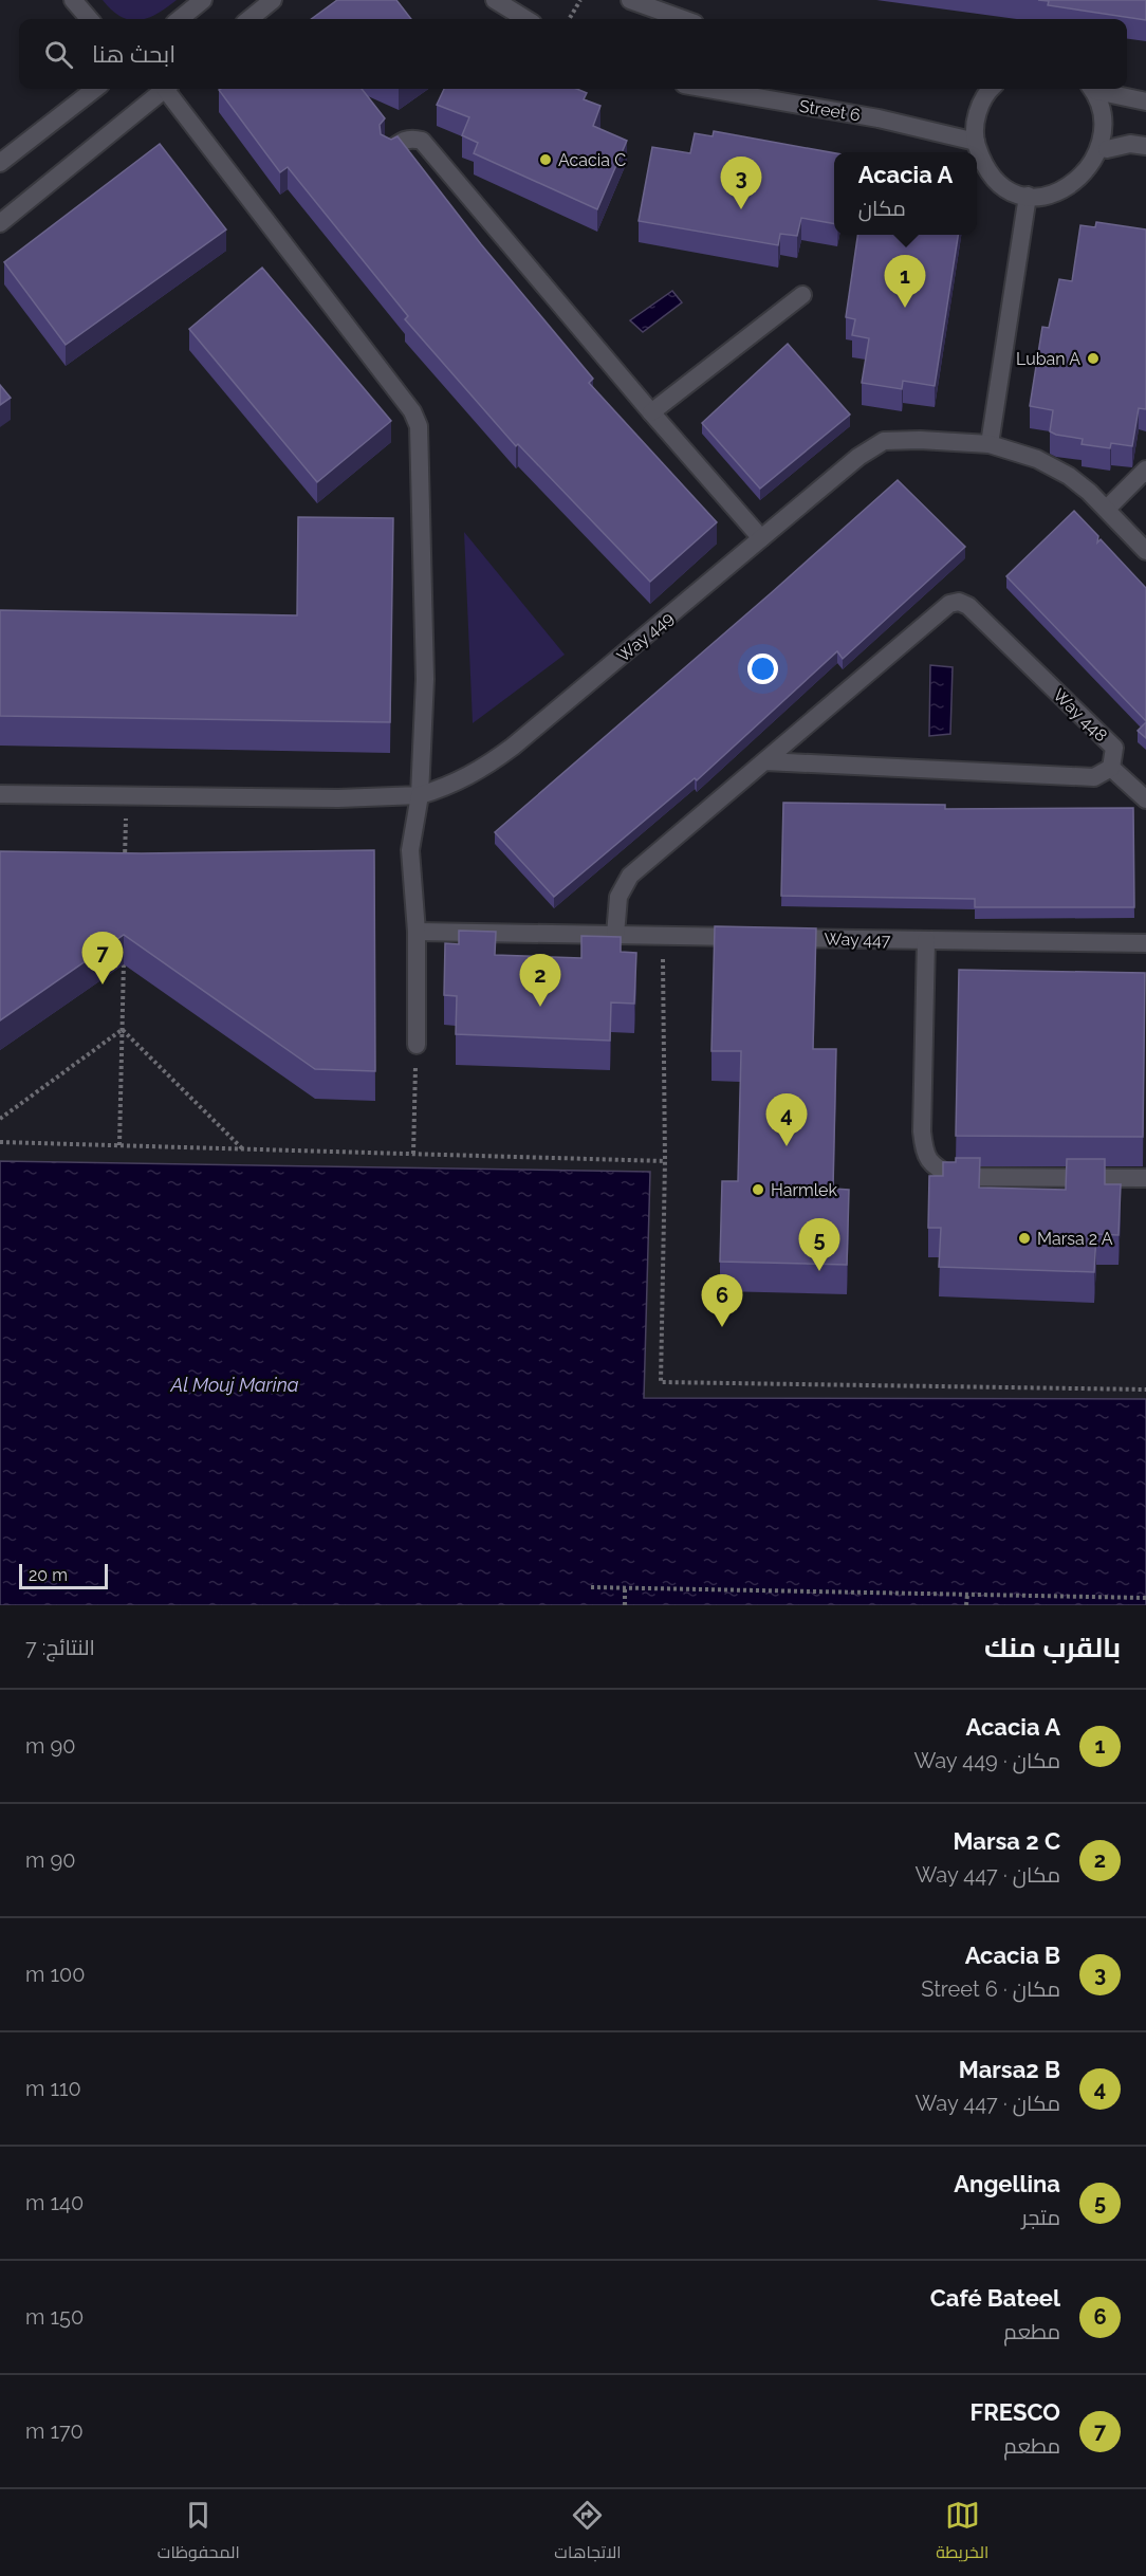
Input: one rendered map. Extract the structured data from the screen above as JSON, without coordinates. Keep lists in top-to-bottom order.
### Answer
{
  "streets": {
    "street": [
      "Street 6",
      "Way 449",
      "Way 448",
      "Way 447"
    ]
  },
  "water": ["Al Mouj Marina"],
  "places": [
    "Acacia C",
    "Luban A",
    "Harmlek",
    "Marsa 2 A"
  ],
  "scale_bar": "20 m",
  "page": {
    "search": "ابحث هنا",
    "popup": ["Acacia A", "مكان"],
    "pins": [
      "3",
      "1",
      "7",
      "2",
      "4",
      "5",
      "6"
    ],
    "scale": "20 m",
    "heading": ["بالقرب منك", "النتائج: 7"],
    "list": [
      {
        "mark": "1",
        "name": "Acacia A",
        "note": "مكان · Way 449",
        "value": "90 m"
      },
      {
        "mark": "2",
        "name": "Marsa 2 C",
        "note": "مكان · Way 447",
        "value": "90 m"
      },
      {
        "mark": "3",
        "name": "Acacia B",
        "note": "مكان · Street 6",
        "value": "100 m"
      },
      {
        "mark": "4",
        "name": "Marsa2 B",
        "note": "مكان · Way 447",
        "value": "110 m"
      },
      {
        "mark": "5",
        "name": "Angellina",
        "note": "متجر",
        "value": "140 m"
      },
      {
        "mark": "6",
        "name": "Café Bateel",
        "note": "مطعم",
        "value": "150 m"
      },
      {
        "mark": "7",
        "name": "FRESCO",
        "note": "مطعم",
        "value": "170 m"
      }
    ],
    "nav": ["الخريطة", "الاتجاهات", "المحفوظات"]
  }
}
